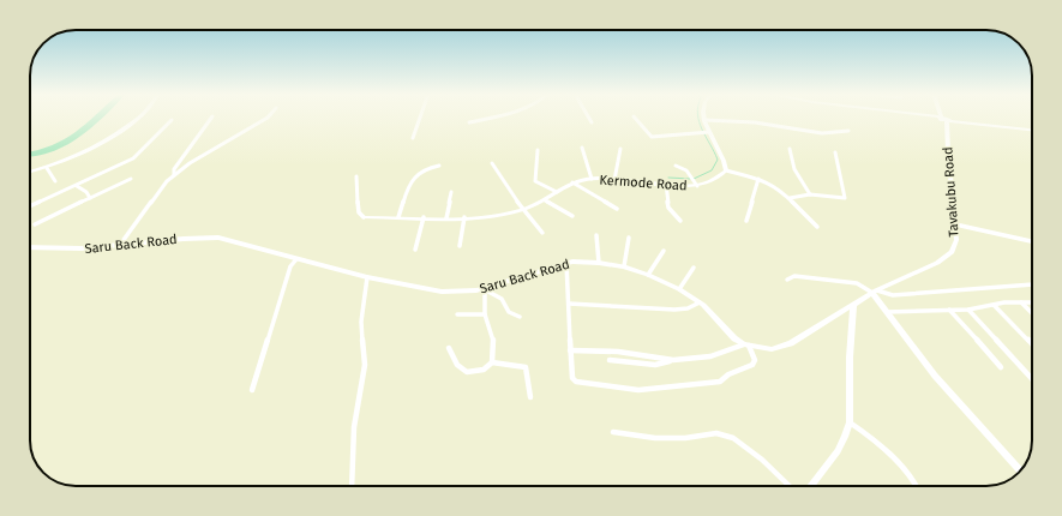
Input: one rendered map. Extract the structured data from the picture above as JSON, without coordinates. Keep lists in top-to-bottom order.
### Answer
{
  "streets": {
    "main road": ["Kermode Road", "Tavakubu Road", "Saru Back Road"]
  }
}
